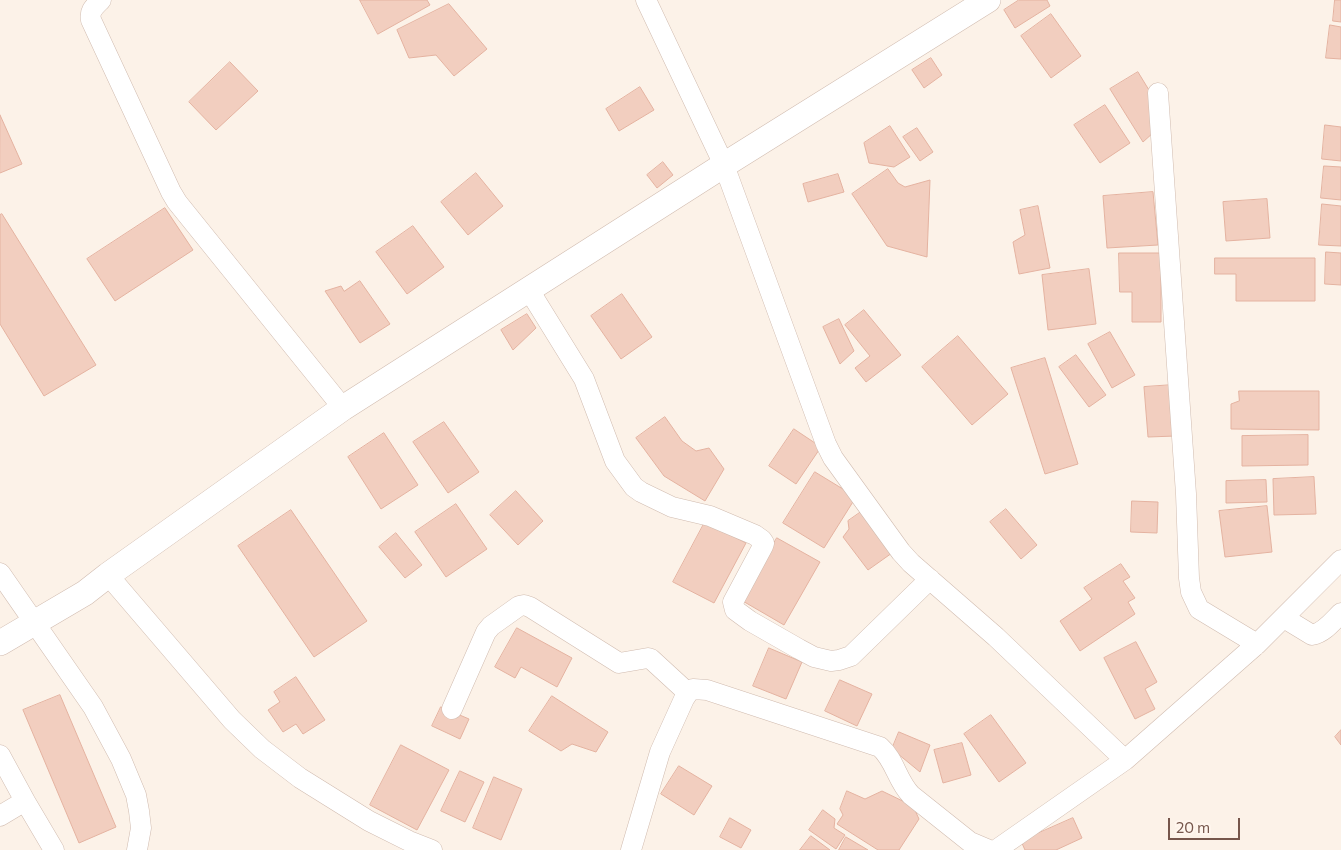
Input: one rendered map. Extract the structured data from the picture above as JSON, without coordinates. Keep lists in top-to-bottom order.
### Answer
{
  "scale_bar": "20 m"
}
